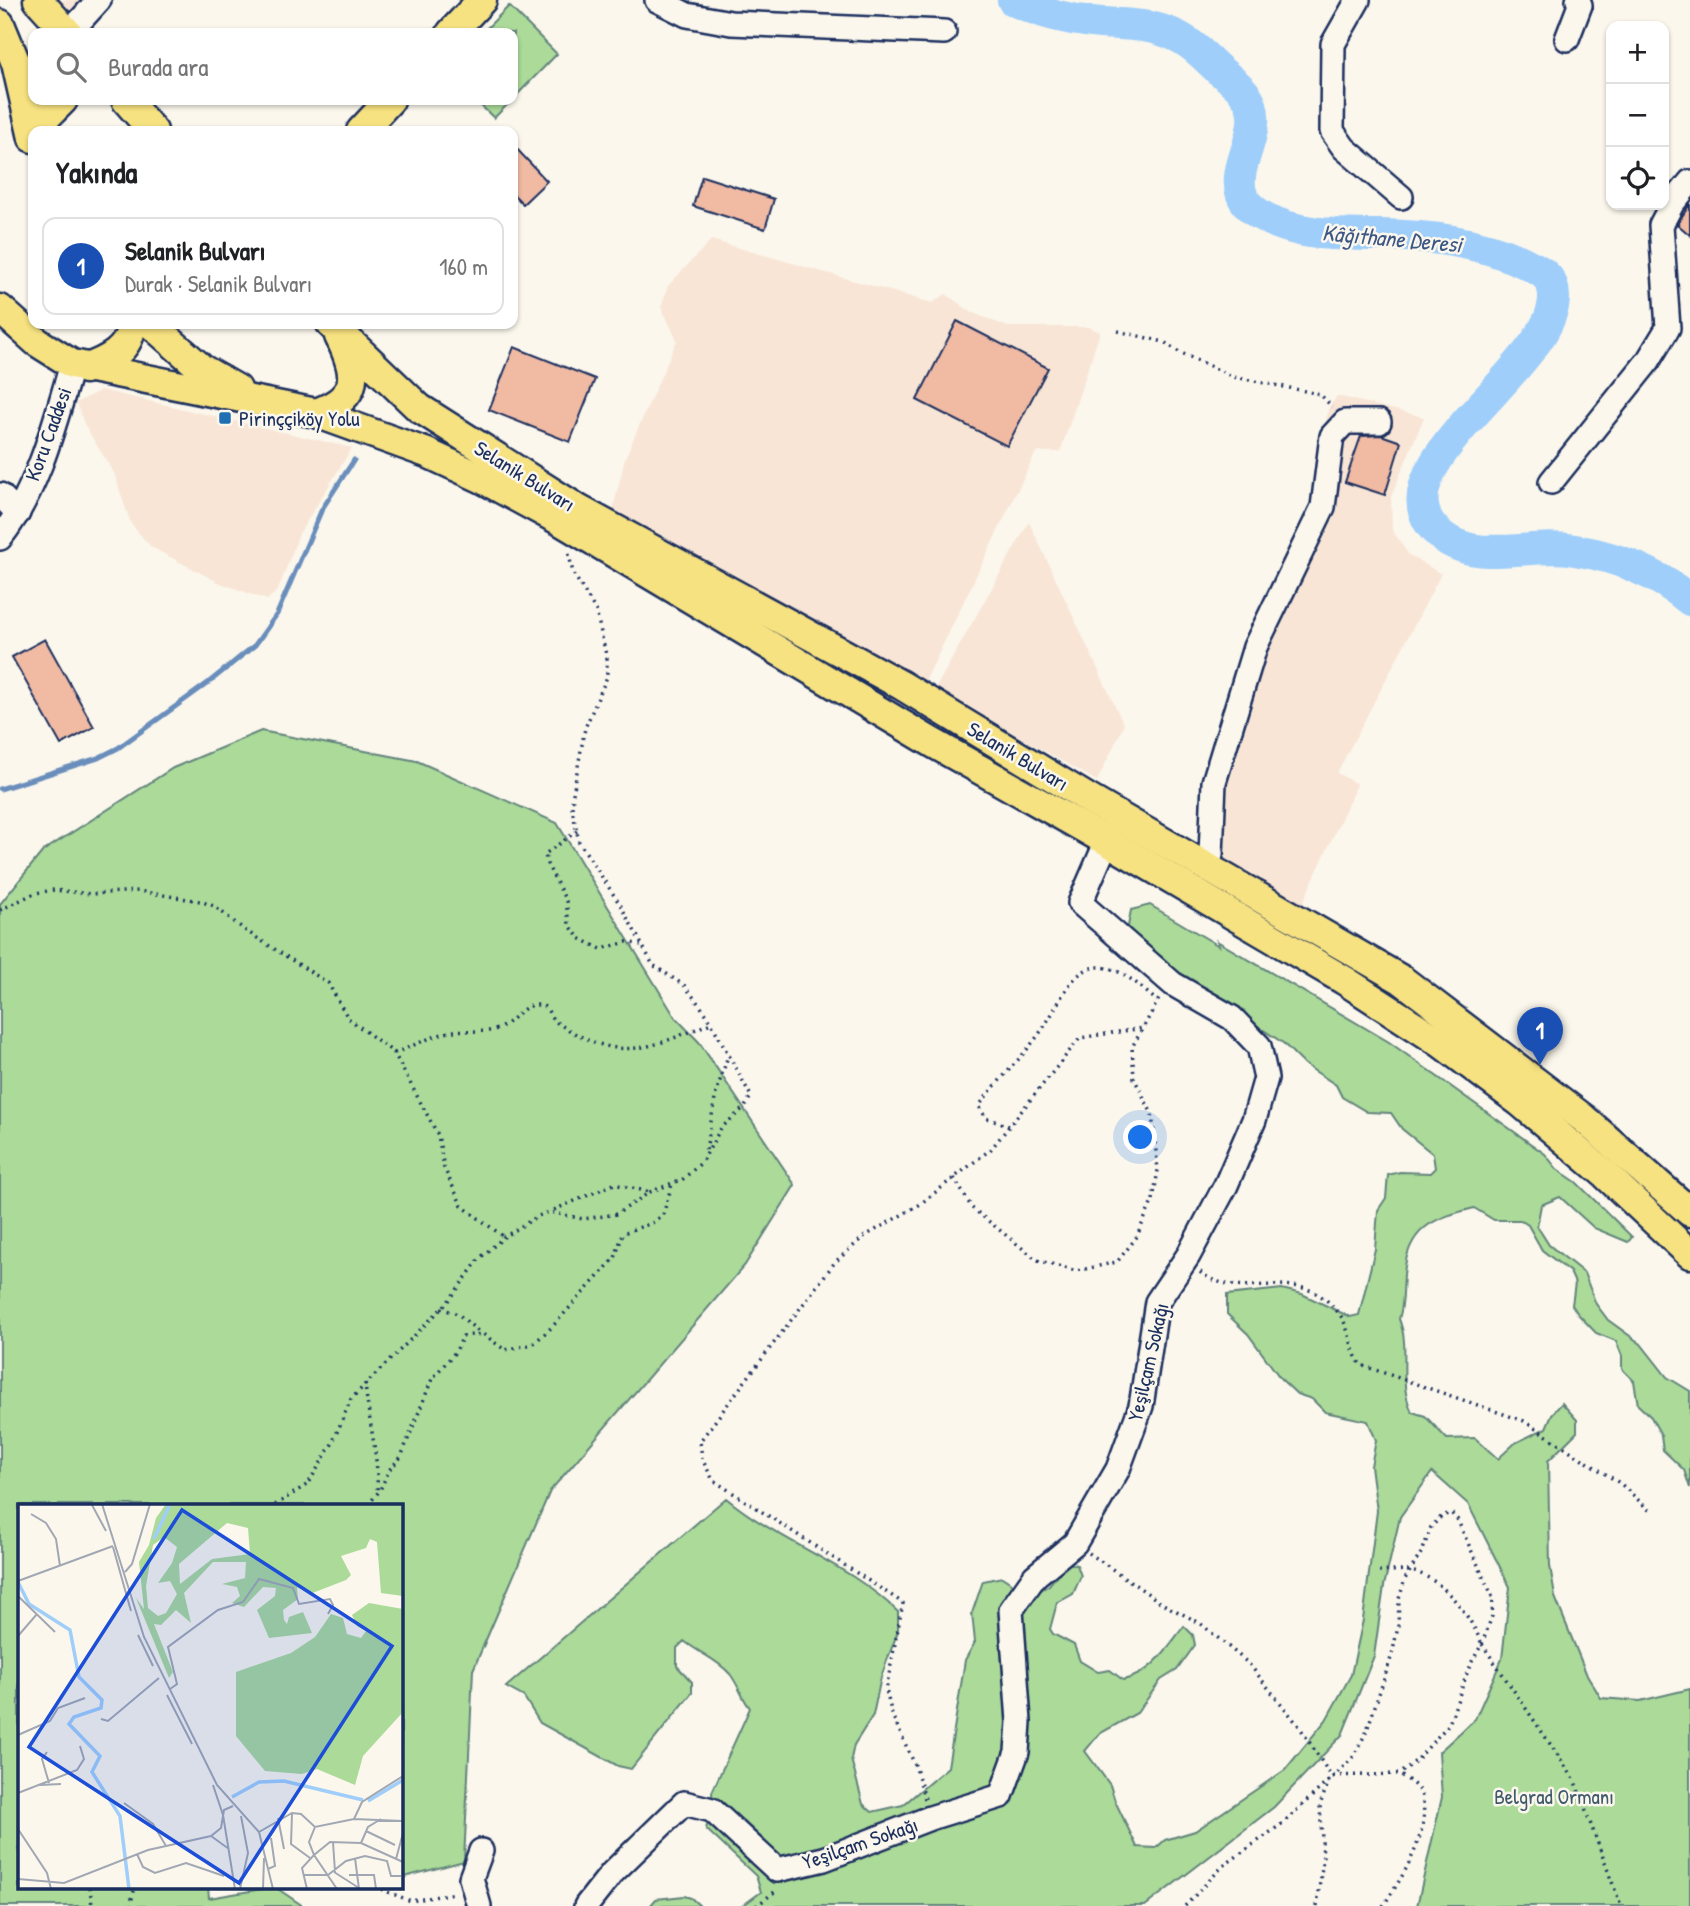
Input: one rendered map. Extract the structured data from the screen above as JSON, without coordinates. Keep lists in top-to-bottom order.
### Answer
{
  "streets": {
    "main road": ["Selanik Bulvarı"],
    "street": ["Koru Caddesi", "Yeşilçam Sokağı"]
  },
  "crossings": [
    ["Koru Caddesi", "Selanik Bulvarı"],
    ["Selanik Bulvarı", "Yeşilçam Sokağı"]
  ],
  "water": ["Kâğıthane Deresi"],
  "parks": ["Belgrad Ormanı"],
  "places": {
    "transit": ["Pirinççiköy Yolu"]
  },
  "page": {
    "map_buttons": ["+", "−"],
    "search": "Burada ara",
    "heading": "Yakında",
    "list": [
      {
        "mark": "1",
        "name": "Selanik Bulvarı",
        "note": "Durak · Selanik Bulvarı",
        "value": "160 m"
      }
    ],
    "pins": "1"
  }
}
